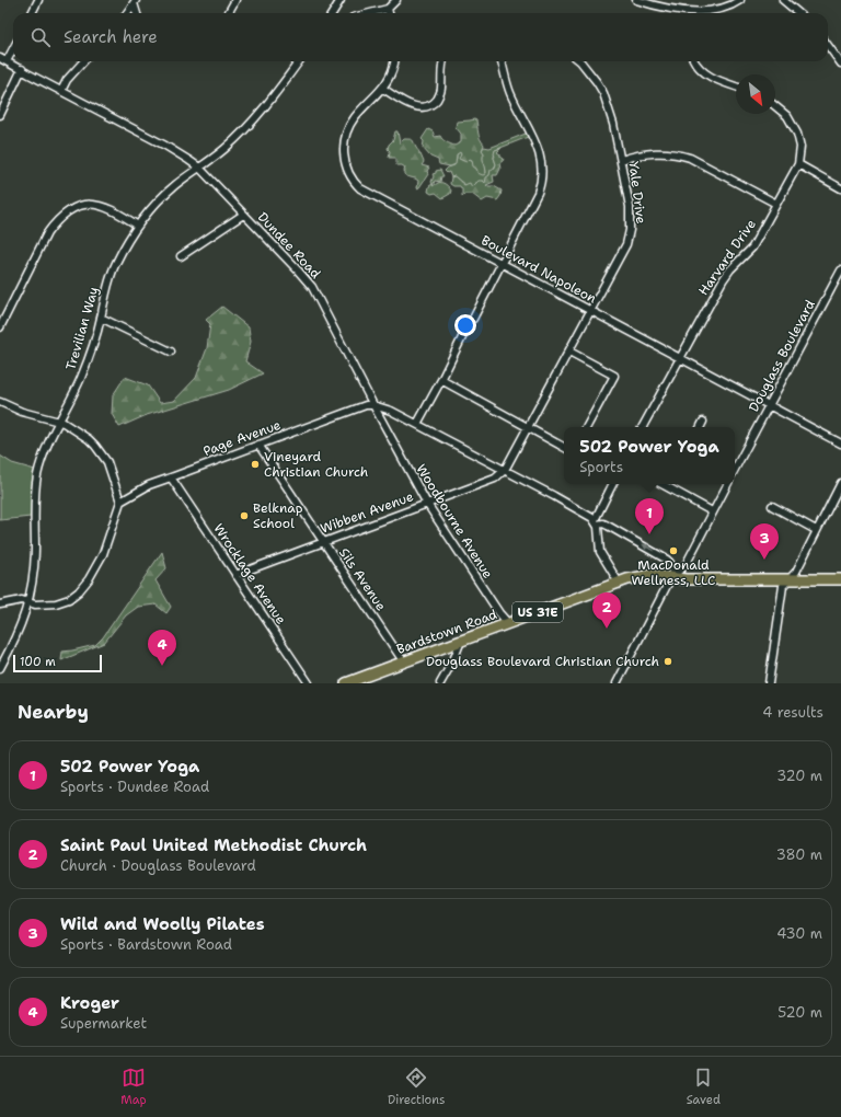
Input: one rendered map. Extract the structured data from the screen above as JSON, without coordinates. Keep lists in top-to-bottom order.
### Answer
{
  "streets": {
    "main road": ["US 31E", "Bardstown Road"],
    "street": [
      "Yale Drive",
      "Dundee Road",
      "Harvard Drive",
      "Boulevard Napoleon",
      "Trevilian Way",
      "Douglass Boulevard",
      "Page Avenue",
      "Wibben Avenue",
      "Woodbourne Avenue",
      "Wrocklage Avenue",
      "Sils Avenue"
    ]
  },
  "crossings": [
    ["Yale Drive", "Boulevard Napoleon"],
    ["Yale Drive", "Wibben Avenue"],
    ["Dundee Road", "Trevilian Way"],
    ["Dundee Road", "Page Avenue"],
    ["Dundee Road", "Woodbourne Avenue"],
    ["Harvard Drive", "Boulevard Napoleon"],
    ["Boulevard Napoleon", "Douglass Boulevard"],
    ["Page Avenue", "Woodbourne Avenue"],
    ["Page Avenue", "Wrocklage Avenue"],
    ["Page Avenue", "Sils Avenue"],
    ["Wibben Avenue", "Woodbourne Avenue"],
    ["Wibben Avenue", "Wrocklage Avenue"],
    ["Wibben Avenue", "Sils Avenue"],
    ["Woodbourne Avenue", "Bardstown Road"],
    ["Sils Avenue", "Bardstown Road"]
  ],
  "places": [
    "Vineyard Christian Church",
    "Belknap School",
    "MacDonald Wellness, LLC",
    "Douglass Boulevard Christian Church"
  ],
  "scale_bar": "100 m",
  "north": "bottom right",
  "page": {
    "search": "Search here",
    "popup": ["502 Power Yoga", "Sports"],
    "pins": [
      "1",
      "3",
      "2",
      "4"
    ],
    "scale": "100 m",
    "heading": ["Nearby", "4 results"],
    "list": [
      {
        "mark": "1",
        "name": "502 Power Yoga",
        "note": "Sports · Dundee Road",
        "value": "320 m"
      },
      {
        "mark": "2",
        "name": "Saint Paul United Methodist Church",
        "note": "Church · Douglass Boulevard",
        "value": "380 m"
      },
      {
        "mark": "3",
        "name": "Wild and Woolly Pilates",
        "note": "Sports · Bardstown Road",
        "value": "430 m"
      },
      {
        "mark": "4",
        "name": "Kroger",
        "note": "Supermarket",
        "value": "520 m"
      }
    ],
    "nav": ["Map", "Directions", "Saved"]
  }
}
